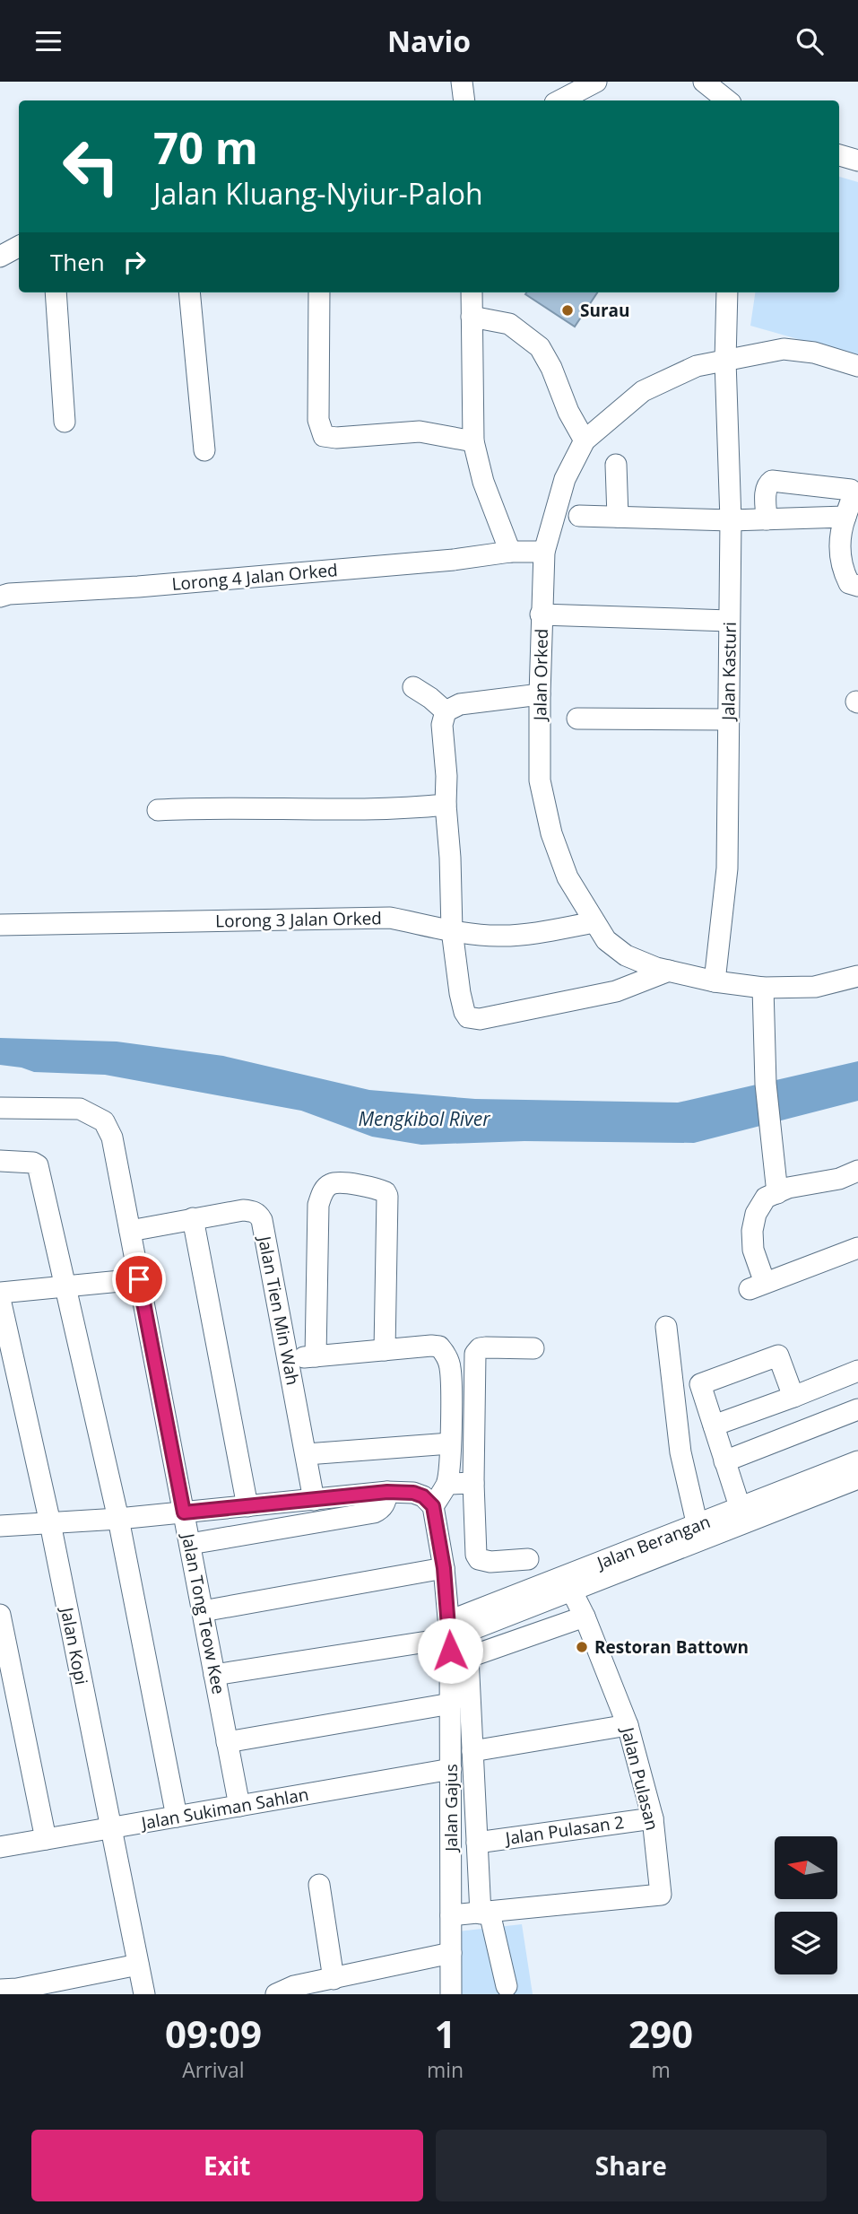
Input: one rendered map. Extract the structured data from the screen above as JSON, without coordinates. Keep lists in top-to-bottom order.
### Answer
{
  "streets": {
    "street": [
      "Lorong 4 Jalan Orked",
      "Jalan Kasturi",
      "Jalan Orked",
      "Lorong 3 Jalan Orked",
      "Jalan Tien Min Wah",
      "Jalan Berangan",
      "Jalan Tong Teow Kee",
      "Jalan Kopi",
      "Jalan Pulasan",
      "Jalan Gajus",
      "Jalan Sukiman Sahlan",
      "Jalan Pulasan 2"
    ]
  },
  "crossings": [
    ["Lorong 4 Jalan Orked", "Jalan Orked"],
    ["Jalan Kasturi", "Jalan Orked"],
    ["Jalan Orked", "Lorong 3 Jalan Orked"],
    ["Jalan Tien Min Wah", "Jalan Tong Teow Kee"],
    ["Jalan Berangan", "Jalan Tong Teow Kee"],
    ["Jalan Berangan", "Jalan Pulasan"],
    ["Jalan Berangan", "Jalan Gajus"],
    ["Jalan Tong Teow Kee", "Jalan Sukiman Sahlan"],
    ["Jalan Kopi", "Jalan Sukiman Sahlan"],
    ["Jalan Pulasan", "Jalan Gajus"],
    ["Jalan Pulasan", "Jalan Pulasan 2"],
    ["Jalan Gajus", "Jalan Sukiman Sahlan"]
  ],
  "water": ["Mengkibol River"],
  "places": ["Surau", "Restoran Battown"],
  "north": "left",
  "page": {
    "header": "Navio",
    "turn": ["70 m", "Jalan Kluang-Nyiur-Paloh"],
    "then": "Then",
    "eta": [
      "09:09",
      "Arrival",
      "1",
      "min",
      "290",
      "m"
    ],
    "buttons": ["Exit", "Share"]
  }
}
